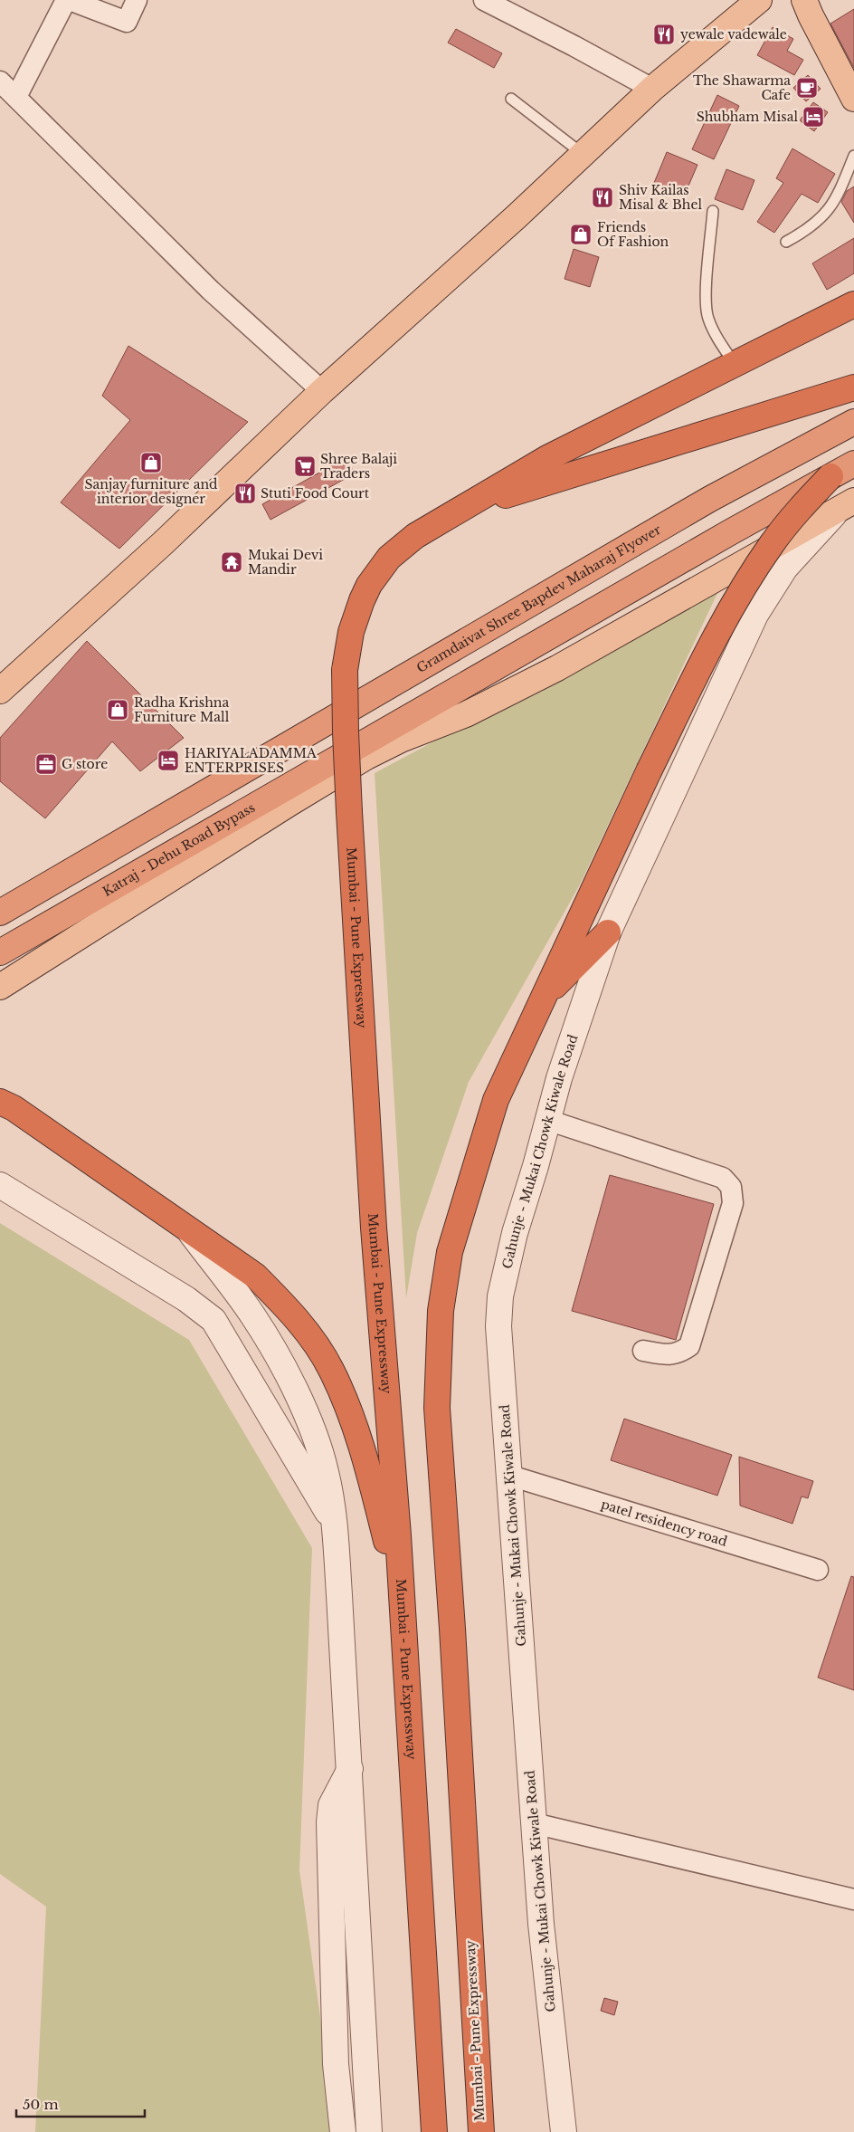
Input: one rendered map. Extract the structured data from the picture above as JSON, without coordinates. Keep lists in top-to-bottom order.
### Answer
{
  "streets": {
    "highway": ["Gramdaivat Shree Bapdev Maharaj Flyover", "Katraj - Dehu Road Bypass", "Mumbai - Pune Expressway"],
    "street": ["Gahunje - Mukai Chowk Kiwale Road", "patel residency road"]
  },
  "crossings": [
    ["Gahunje - Mukai Chowk Kiwale Road", "patel residency road"]
  ],
  "places": {
    "restaurant": ["yewale vadewale", "Shiv Kailas Misal & Bhel", "Stuti Food Court"],
    "cafe": ["The Shawarma Cafe"],
    "hotel": ["Shubham Misal", "HARIYALADAMMA ENTERPRISES"],
    "shop": ["Friends Of Fashion", "Sanjay furniture and interior designer", "Radha Krishna Furniture Mall"],
    "supermarket": ["Shree Balaji Traders"],
    "temple": ["Mukai Devi Mandir"],
    "office": ["G store"]
  },
  "scale_bar": "50 m"
}
